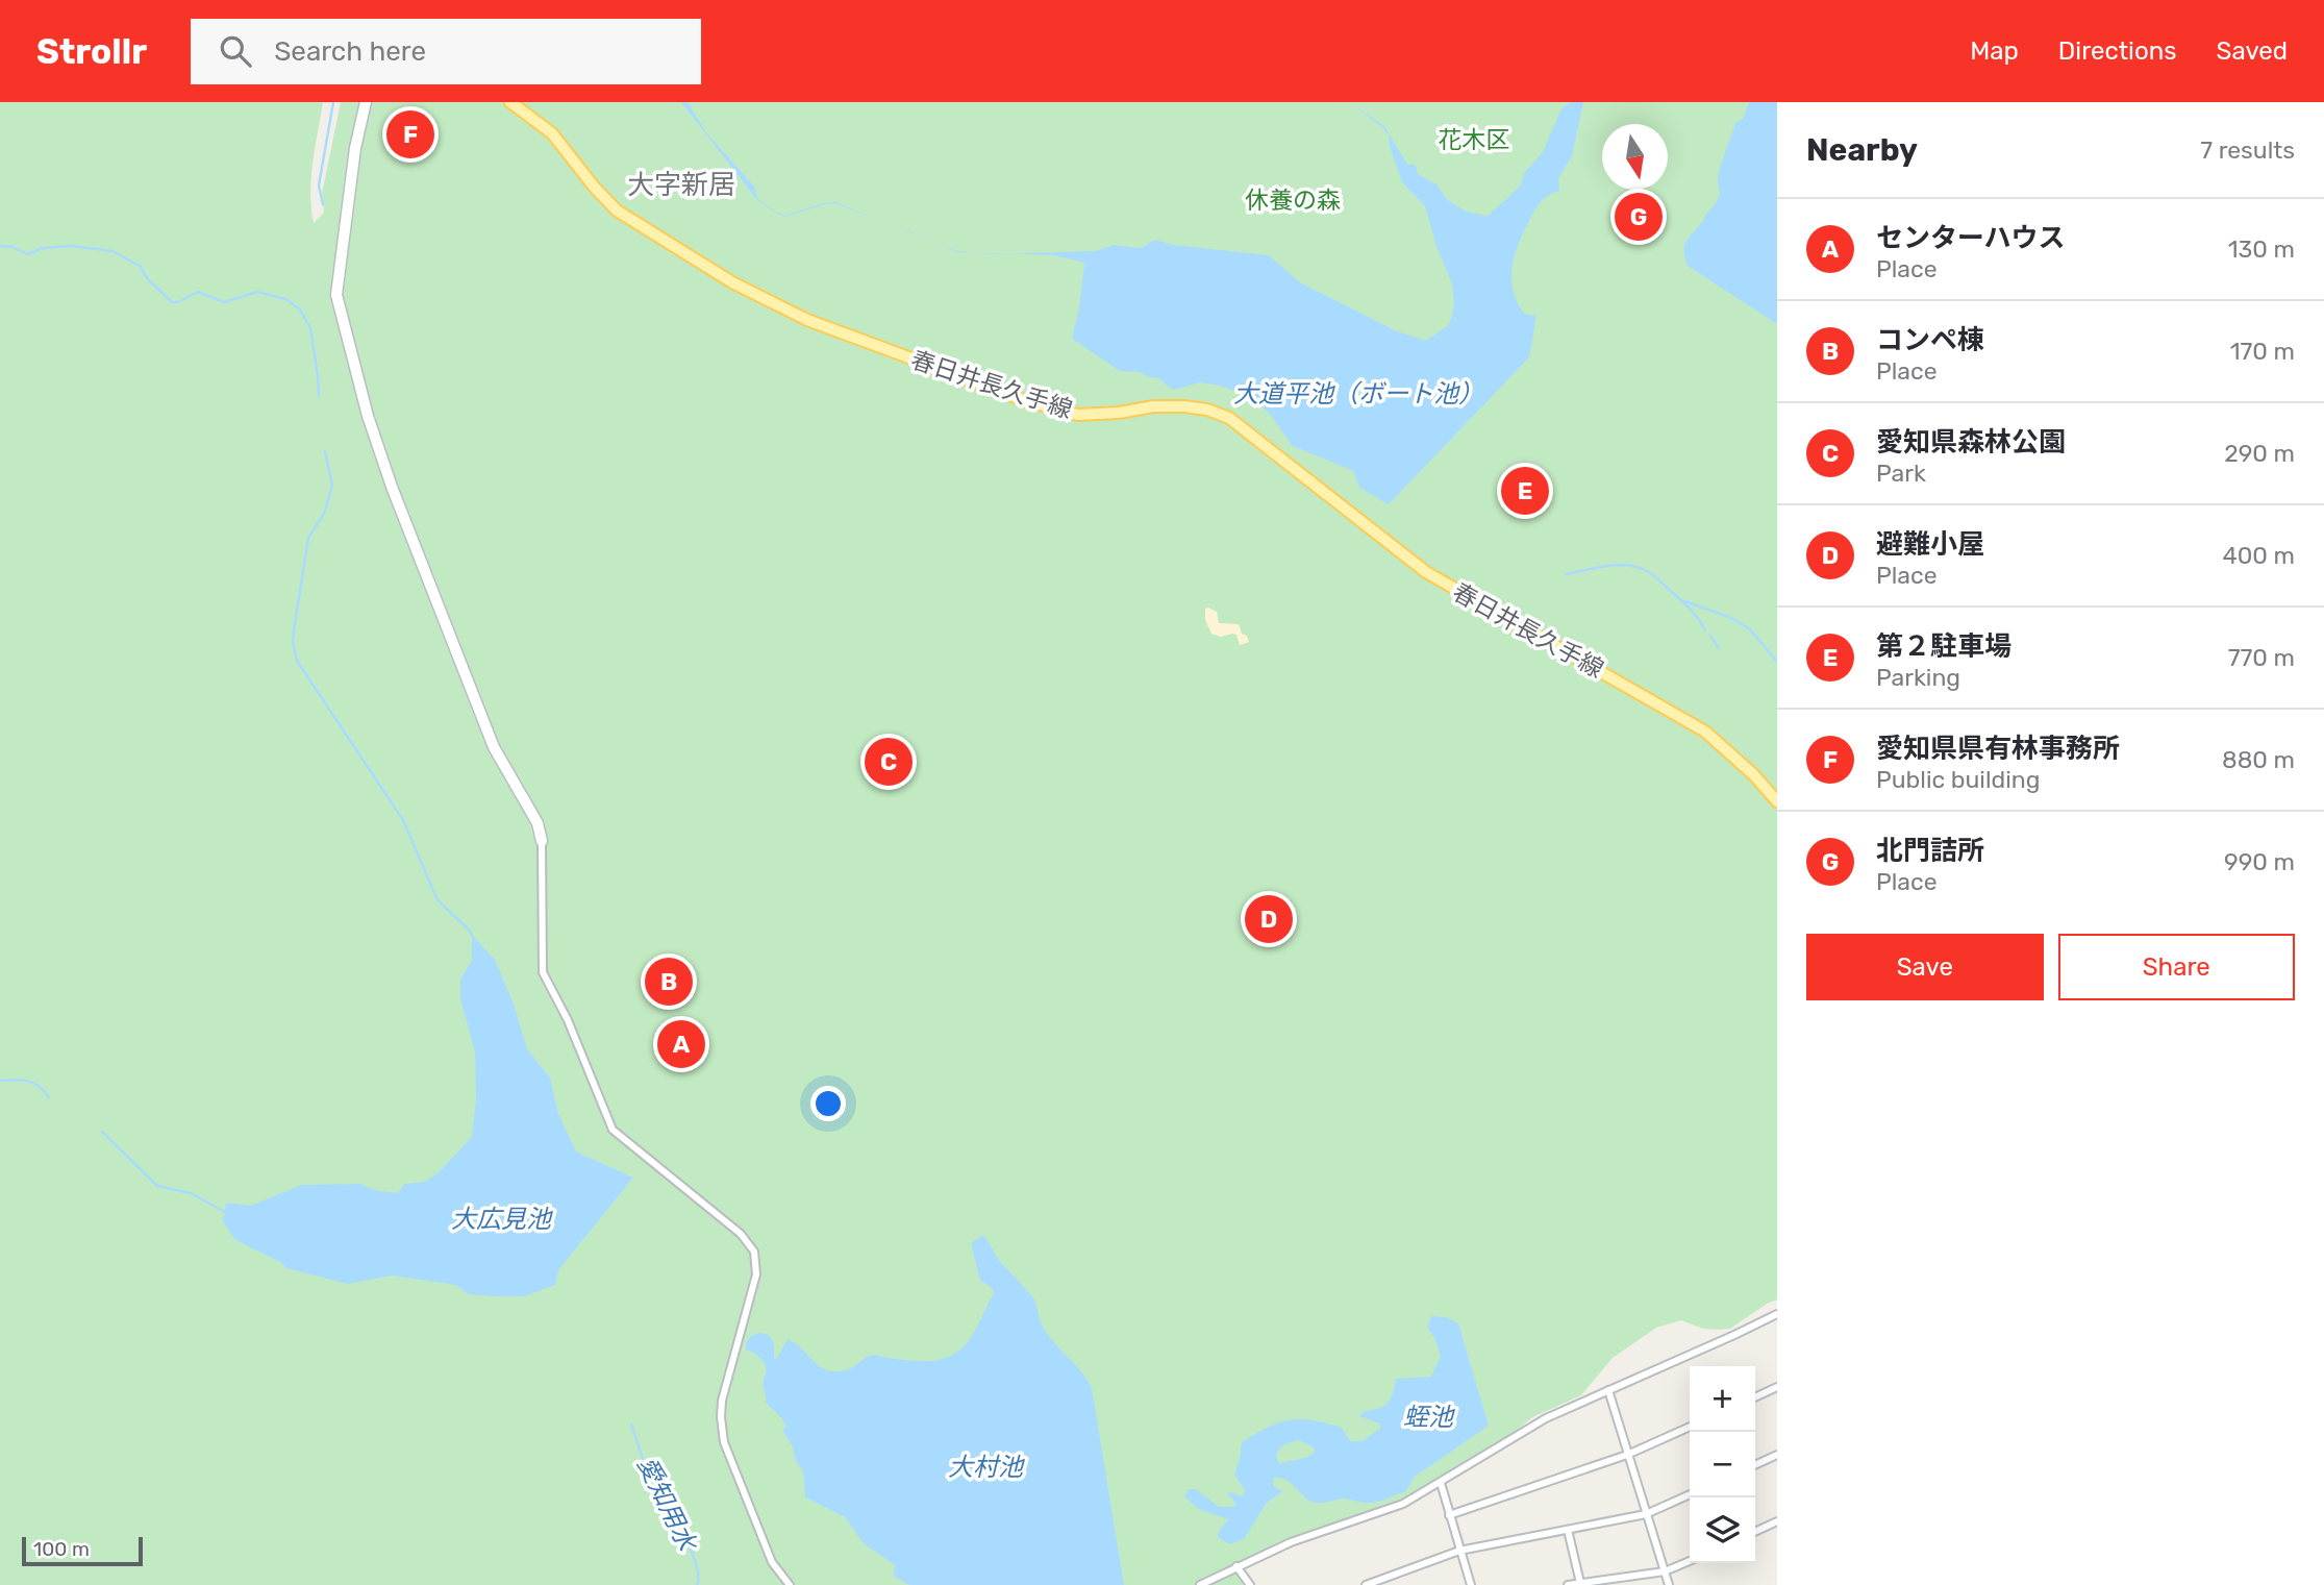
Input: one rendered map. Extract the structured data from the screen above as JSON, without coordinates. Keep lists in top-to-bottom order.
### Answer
{
  "streets": {
    "main road": ["春日井長久手線"]
  },
  "districts": ["大字新居"],
  "water": [
    "大道平池（ボート池）",
    "大広見池",
    "蛭池",
    "大村池",
    "愛知用水"
  ],
  "parks": ["花木区", "休養の森"],
  "scale_bar": "100 m",
  "north": "bottom",
  "page": {
    "header": "Strollr",
    "search": "Search here",
    "nav": ["Map", "Directions", "Saved"],
    "heading": ["Nearby", "7 results"],
    "pins": [
      "F",
      "G",
      "E",
      "C",
      "D",
      "B",
      "A"
    ],
    "list": [
      {
        "mark": "A",
        "name": "センターハウス",
        "note": "Place",
        "value": "130 m"
      },
      {
        "mark": "B",
        "name": "コンペ棟",
        "note": "Place",
        "value": "170 m"
      },
      {
        "mark": "C",
        "name": "愛知県森林公園",
        "note": "Park",
        "value": "290 m"
      },
      {
        "mark": "D",
        "name": "避難小屋",
        "note": "Place",
        "value": "400 m"
      },
      {
        "mark": "E",
        "name": "第２駐車場",
        "note": "Parking",
        "value": "770 m"
      },
      {
        "mark": "F",
        "name": "愛知県県有林事務所",
        "note": "Public building",
        "value": "880 m"
      },
      {
        "mark": "G",
        "name": "北門詰所",
        "note": "Place",
        "value": "990 m"
      }
    ],
    "buttons": ["Save", "Share"],
    "map_buttons": ["+", "−"],
    "scale": "100 m"
  }
}
